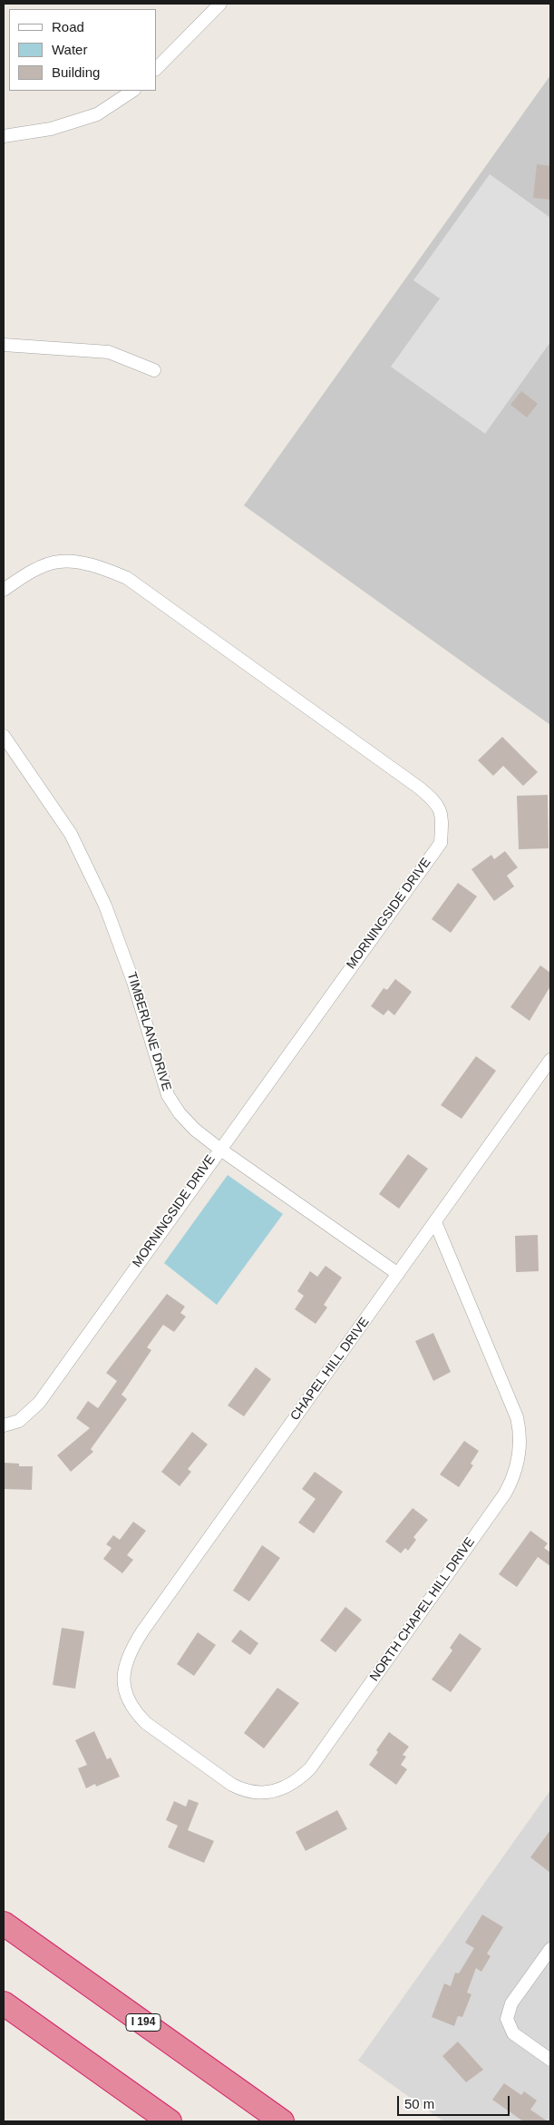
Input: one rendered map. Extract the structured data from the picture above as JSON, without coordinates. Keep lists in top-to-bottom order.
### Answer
{
  "streets": {
    "highway": ["I 194"],
    "street": [
      "MORNINGSIDE DRIVE",
      "TIMBERLANE DRIVE",
      "CHAPEL HILL DRIVE",
      "NORTH CHAPEL HILL DRIVE"
    ]
  },
  "crossings": [
    ["MORNINGSIDE DRIVE", "TIMBERLANE DRIVE"],
    ["TIMBERLANE DRIVE", "CHAPEL HILL DRIVE"],
    ["CHAPEL HILL DRIVE", "NORTH CHAPEL HILL DRIVE"]
  ],
  "legend": ["Road", "Water", "Building"],
  "scale_bar": "50 m"
}
